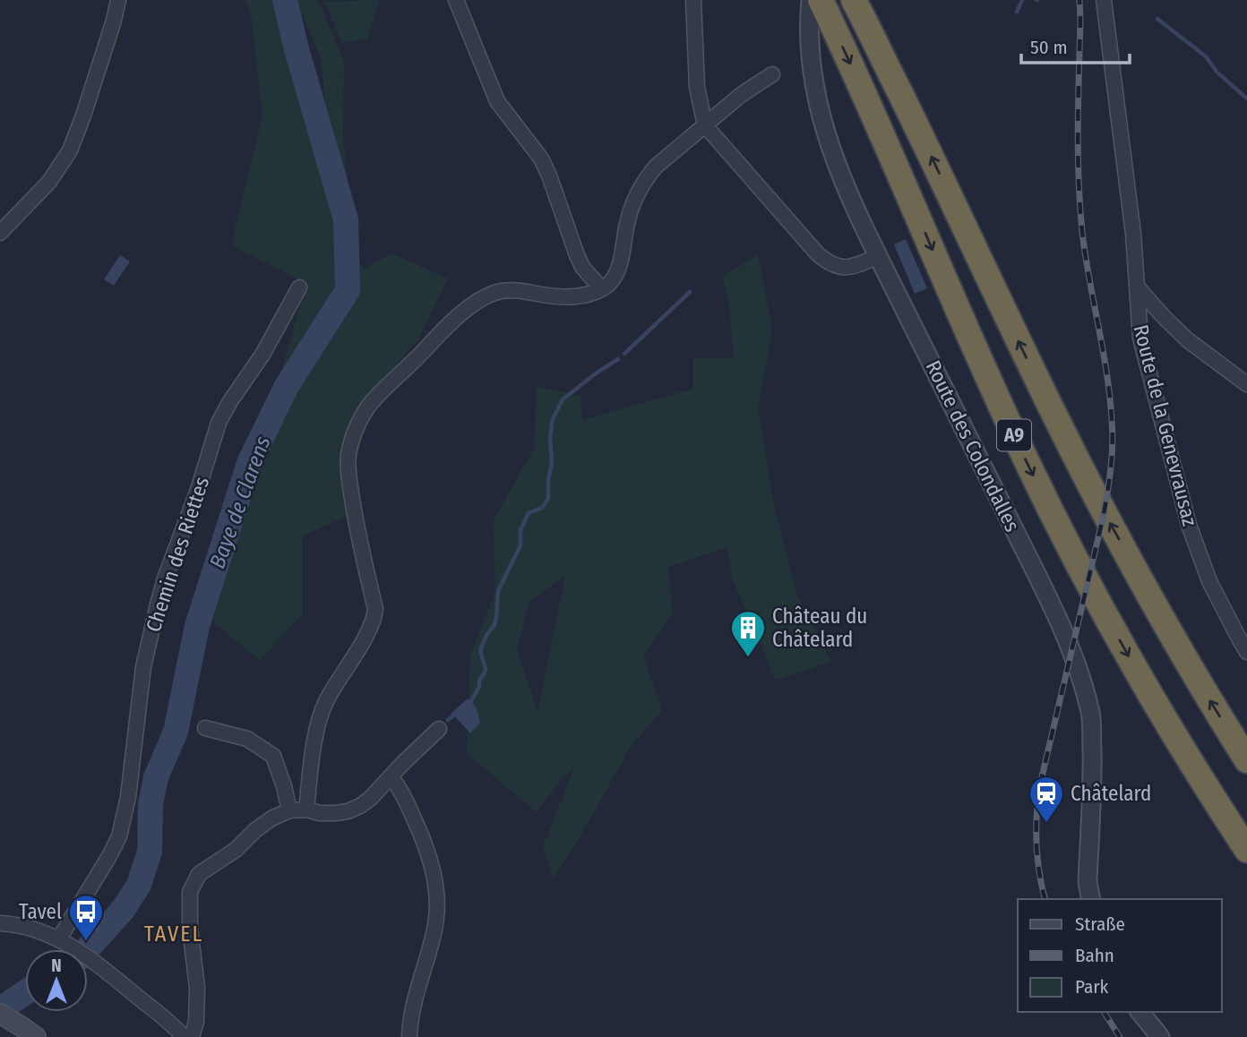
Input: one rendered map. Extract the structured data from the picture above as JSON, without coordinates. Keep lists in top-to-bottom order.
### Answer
{
  "streets": {
    "highway": ["A9"],
    "street": ["Route de la Genevrausaz", "Route des Colondalles", "Chemin des Riettes"]
  },
  "districts": ["TAVEL"],
  "water": ["Baye de Clarens"],
  "places": {
    "building": ["Château du Châtelard"],
    "station": ["Châtelard"],
    "bus stop": ["Tavel"]
  },
  "legend": ["Straße", "Bahn", "Park"],
  "scale_bar": "50 m",
  "north": "top"
}
